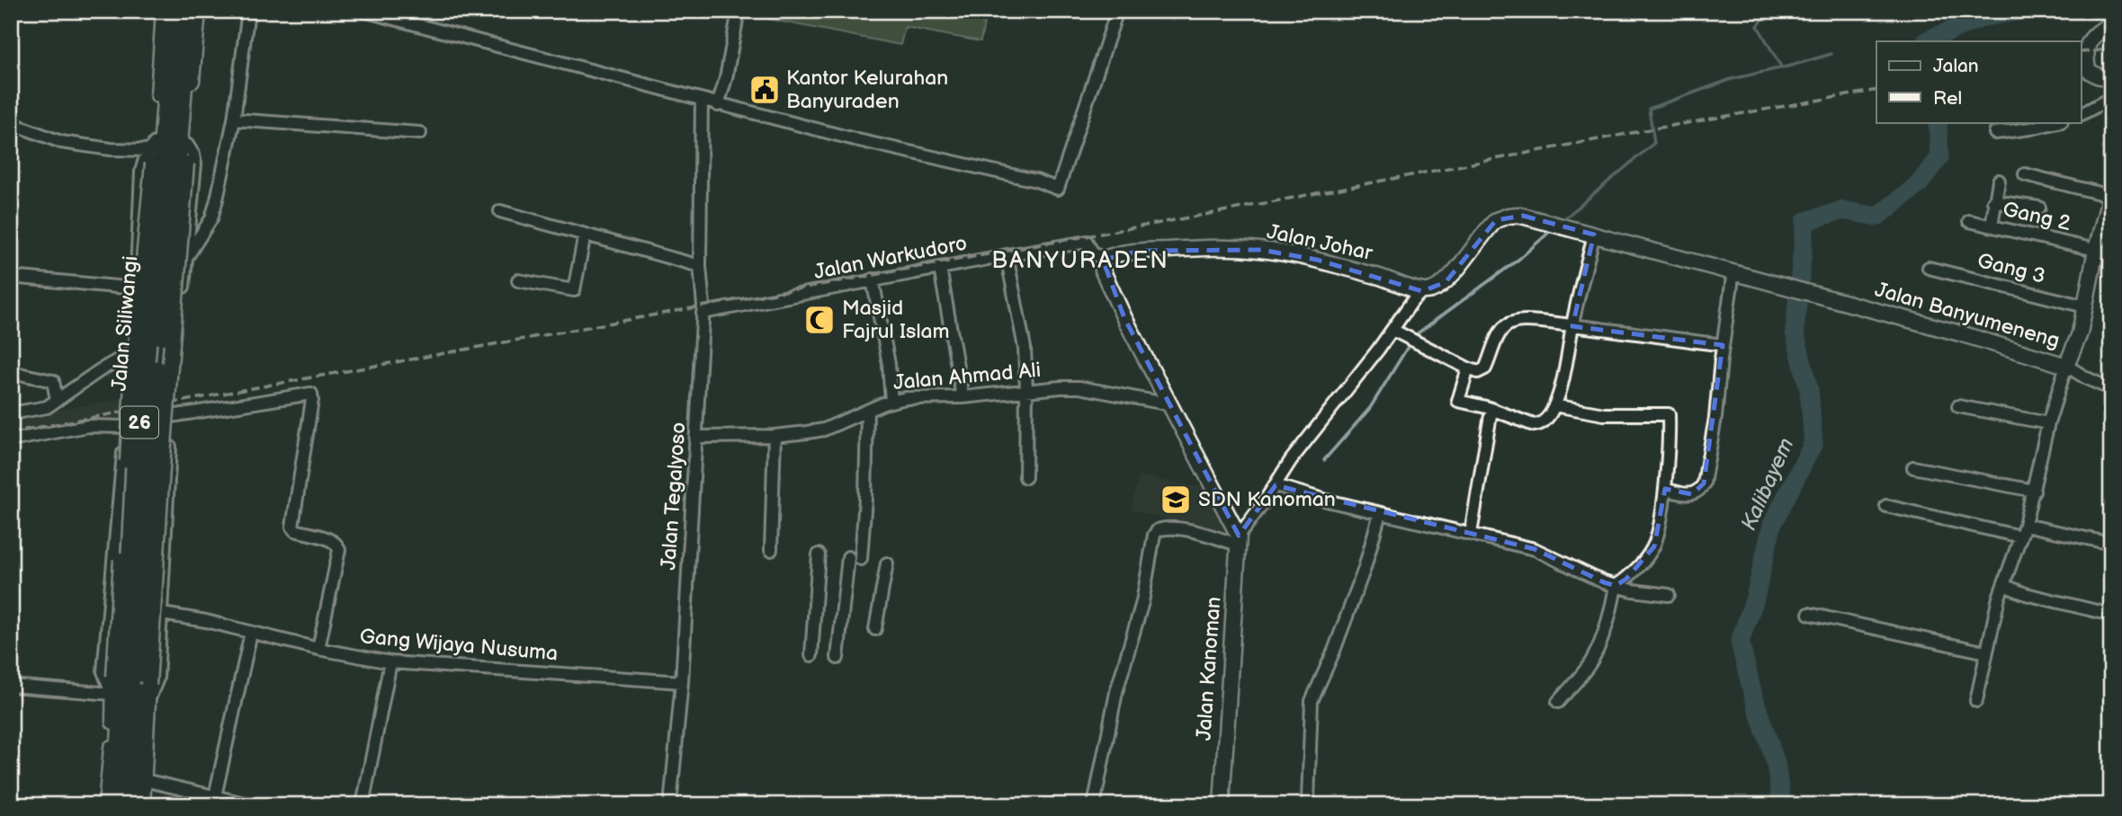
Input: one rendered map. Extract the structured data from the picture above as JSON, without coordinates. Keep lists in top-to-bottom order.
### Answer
{
  "streets": {
    "highway": ["Jalan Siliwangi", "26"],
    "street": [
      "Gang 2",
      "Jalan Johar",
      "Jalan Warkudoro",
      "Gang 3",
      "Jalan Banyumeneng",
      "Jalan Ahmad Ali",
      "Jalan Tegalyoso",
      "Gang Wijaya Nusuma",
      "Jalan Kanoman"
    ]
  },
  "crossings": [
    ["Gang 2", "Jalan Banyumeneng"],
    ["Jalan Johar", "Jalan Warkudoro"],
    ["Jalan Warkudoro", "Jalan Tegalyoso"],
    ["Gang 3", "Jalan Banyumeneng"],
    ["Jalan Siliwangi", "26"],
    ["Jalan Ahmad Ali", "Jalan Tegalyoso"],
    ["Jalan Tegalyoso", "Gang Wijaya Nusuma"]
  ],
  "districts": ["BANYURADEN"],
  "water": ["Kalibayem"],
  "places": {
    "public building": ["Kantor Kelurahan Banyuraden"],
    "mosque": ["Masjid Fajrul Islam"],
    "school or university": ["SDN Kanoman"]
  },
  "legend": ["Jalan", "Rel"]
}
